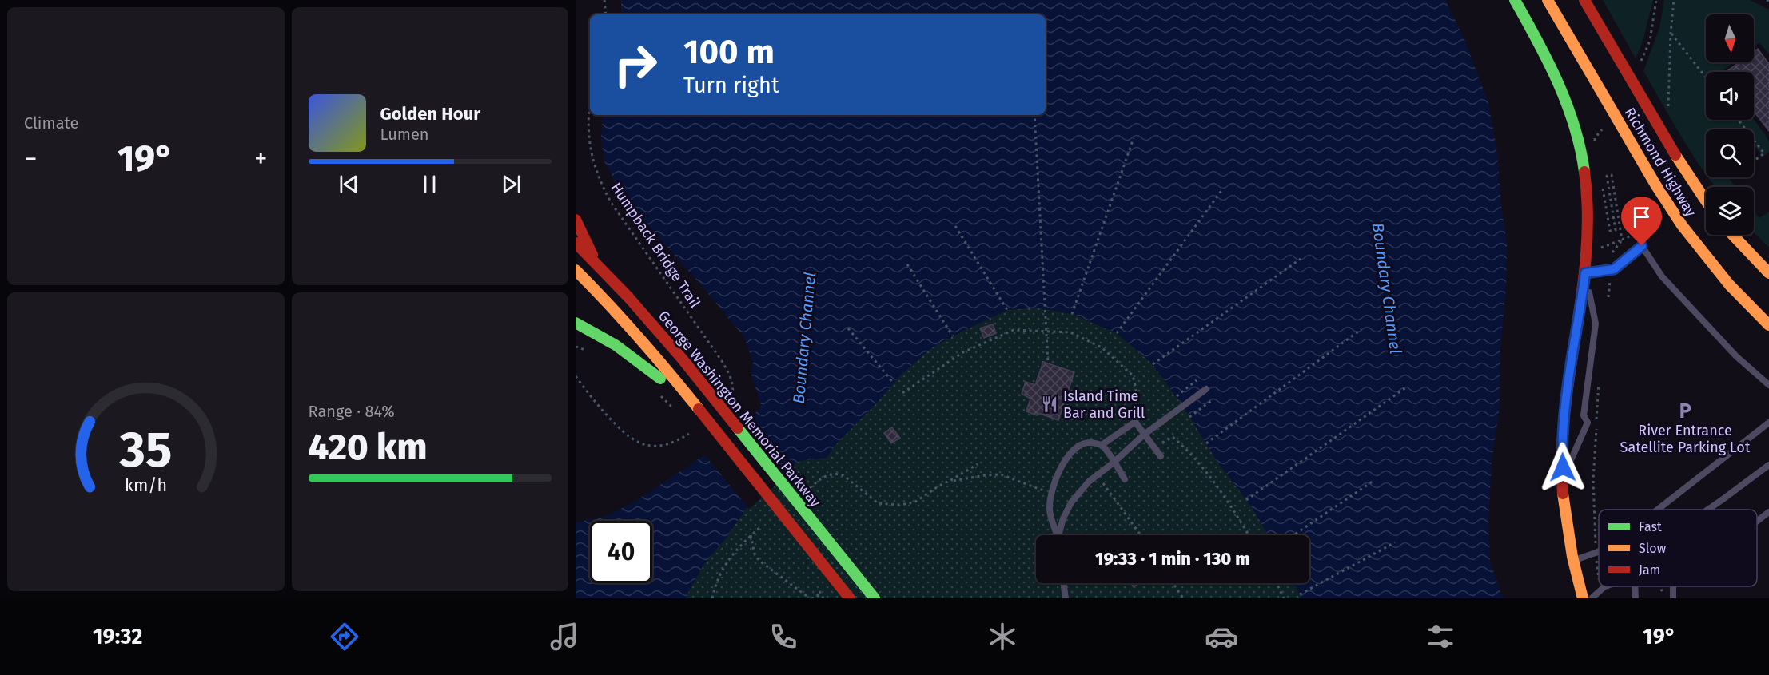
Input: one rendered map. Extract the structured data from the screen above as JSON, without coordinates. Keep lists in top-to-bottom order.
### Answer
{
  "streets": {
    "main road": ["Richmond Highway", "George Washington Memorial Parkway"],
    "path": ["Humpback Bridge Trail"]
  },
  "water": ["Boundary Channel"],
  "places": {
    "restaurant": ["Island Time Bar and Grill"],
    "parking": ["River Entrance Satellite Parking Lot"]
  },
  "legend": ["Fast", "Slow", "Jam"],
  "north": "bottom",
  "page": {
    "tile": [
      "Climate",
      ["Range · 84%", "420 km"]
    ],
    "turn": ["100 m", "Turn right"],
    "song": ["Golden Hour", "Lumen"],
    "heat": ["−", "19°", "+"],
    "limit": "40",
    "trip": "19:33 · 1 min · 130 m",
    "tabs": ["19:32", "19°"],
    "gauge": ["35", "km/h"]
  }
}
